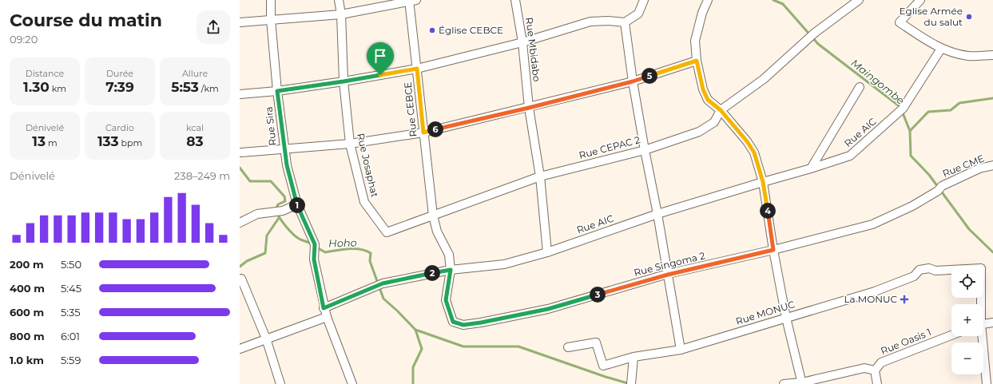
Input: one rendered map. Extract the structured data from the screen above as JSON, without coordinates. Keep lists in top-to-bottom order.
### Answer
{
  "streets": {
    "street": [
      "Rue Mbidabo",
      "Rue CEBCE",
      "Rue Sira",
      "Rue AIC",
      "Rue CEPAC 2",
      "Rue Josaphat",
      "Rue CME",
      "Rue Singoma 2",
      "Rue MONUC",
      "Rue Oasis 1"
    ]
  },
  "crossings": [
    ["Rue Mbidabo", "Rue AIC"],
    ["Rue Mbidabo", "Rue CEPAC 2"],
    ["Rue CEBCE", "Rue AIC"],
    ["Rue CEBCE", "Rue CEPAC 2"],
    ["Rue CEBCE", "Rue Singoma 2"],
    ["Rue Sira", "Rue AIC"],
    ["Rue AIC", "Rue Singoma 2"],
    ["Rue CEPAC 2", "Rue Josaphat"],
    ["Rue CME", "Rue Singoma 2"]
  ],
  "water": ["Maingombe", "Hoho"],
  "places": {
    "other": ["Eglise Armée du salut", "Église CEBCE"],
    "health": ["La MONUC"]
  },
  "page": {
    "heading": ["Course du matin", "09:20"],
    "stats": [
      ["Distance", "1.30 km"],
      ["Durée", "7:39"],
      ["Allure", "5:53 /km"],
      ["Dénivelé", "13 m"],
      ["Cardio", "133 bpm"],
      ["kcal", "83"]
    ],
    "pins": [
      "5",
      "6",
      "1",
      "4",
      "2",
      "3"
    ],
    "chart": ["Dénivelé", "238–249 m"],
    "list": [
      {
        "name": "200 m",
        "note": "5:50"
      },
      {
        "name": "400 m",
        "note": "5:45"
      },
      {
        "name": "600 m",
        "note": "5:35"
      },
      {
        "name": "800 m",
        "note": "6:01"
      },
      {
        "name": "1.0 km",
        "note": "5:59"
      }
    ],
    "map_buttons": ["+", "−"]
  }
}
